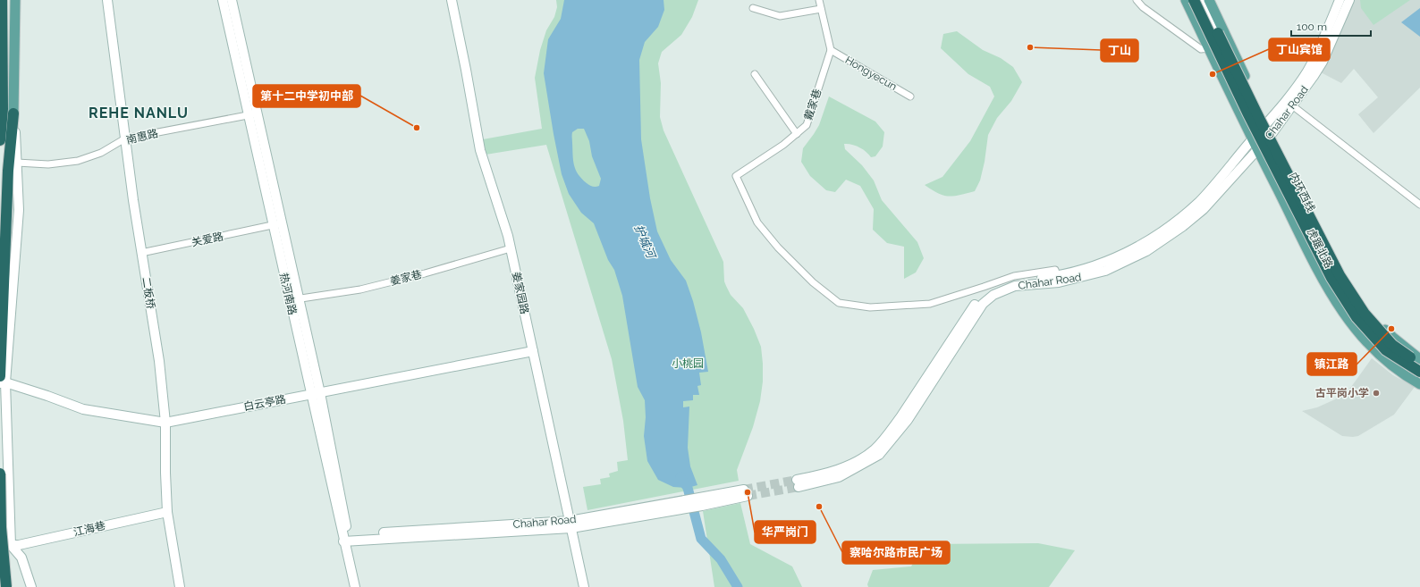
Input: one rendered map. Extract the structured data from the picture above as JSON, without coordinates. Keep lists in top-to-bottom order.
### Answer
{
  "streets": {
    "highway": ["内环西线"],
    "main road": [
      "Chahar Road",
      "虎踞北路",
      "二板桥",
      "姜家园路",
      "热河南路",
      "白云亭路",
      "江海巷"
    ],
    "street": [
      "Hongyecun",
      "戴家巷",
      "南惠路",
      "关爱路",
      "姜家巷"
    ]
  },
  "crossings": [
    ["Hongyecun", "戴家巷"],
    ["戴家巷", "Chahar Road"],
    ["Chahar Road", "虎踞北路"],
    ["Chahar Road", "姜家园路"],
    ["Chahar Road", "热河南路"],
    ["南惠路", "二板桥"],
    ["南惠路", "热河南路"],
    ["关爱路", "二板桥"],
    ["关爱路", "热河南路"],
    ["姜家巷", "姜家园路"],
    ["姜家巷", "热河南路"],
    ["二板桥", "白云亭路"],
    ["二板桥", "江海巷"],
    ["姜家园路", "白云亭路"],
    ["热河南路", "白云亭路"]
  ],
  "districts": ["REHE NANLU"],
  "water": ["护城河"],
  "parks": ["小桃园"],
  "places": [
    "丁山",
    "丁山宾馆",
    "第十二中学初中部",
    "镇江路",
    "古平岗小学",
    "华严岗门",
    "察哈尔路市民广场"
  ],
  "scale_bar": "100 m"
}
